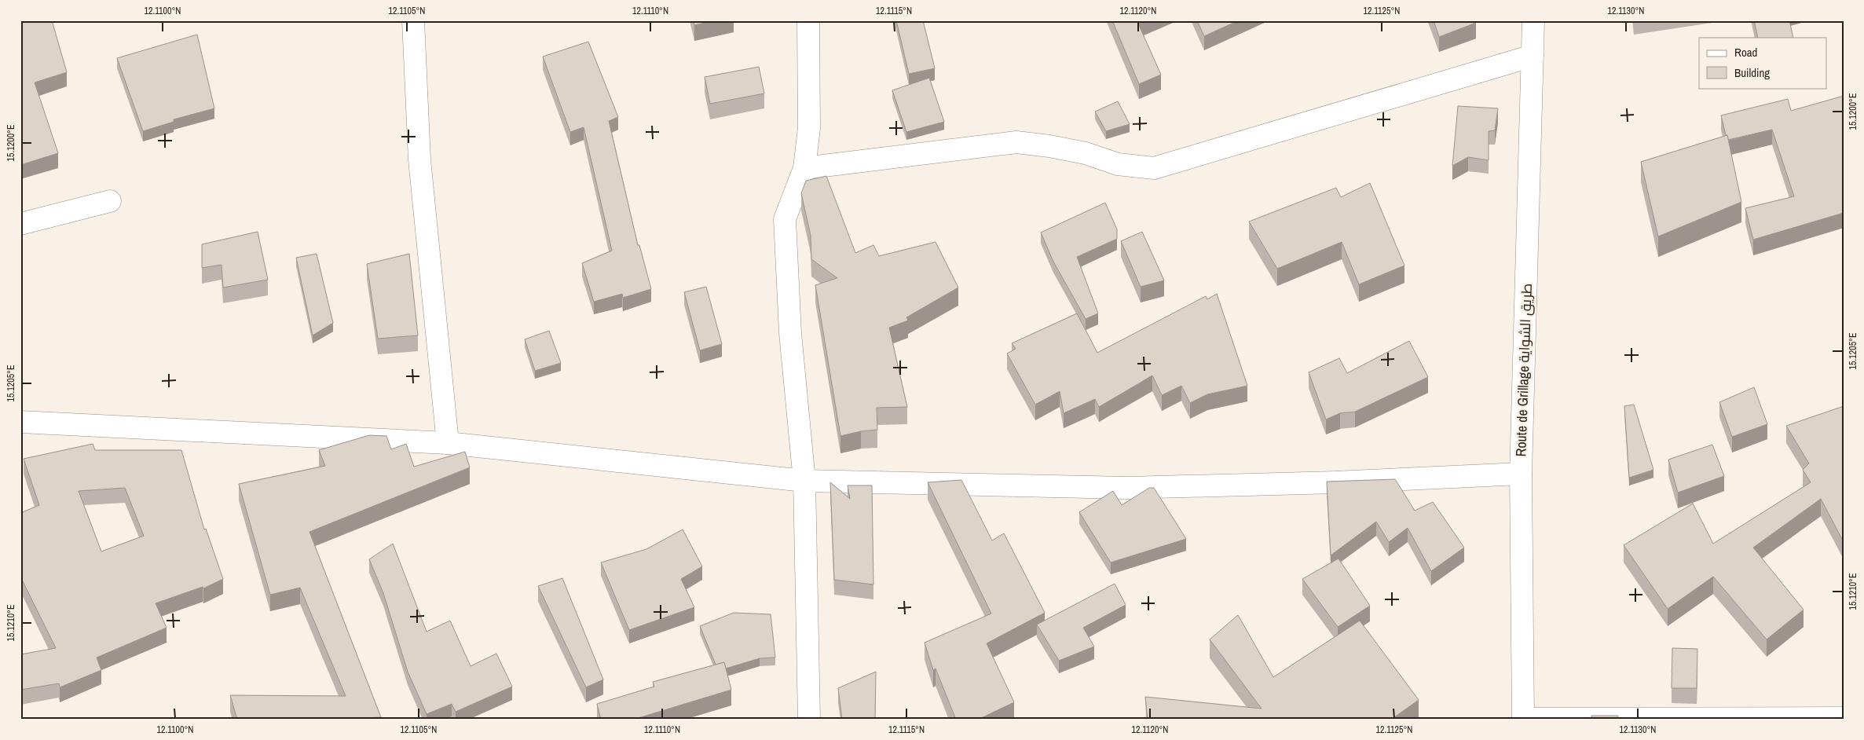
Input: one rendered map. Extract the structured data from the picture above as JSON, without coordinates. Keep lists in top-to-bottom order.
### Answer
{
  "streets": {
    "street": ["Route de Grillage طريق الشواية"]
  },
  "legend": ["Road", "Building"],
  "coordinates": [
    "12.1100°N",
    "12.1105°N",
    "12.1110°N",
    "12.1115°N",
    "12.1120°N",
    "12.1125°N",
    "12.1130°N",
    "15.1200°E",
    "15.1205°E",
    "15.1210°E"
  ]
}
